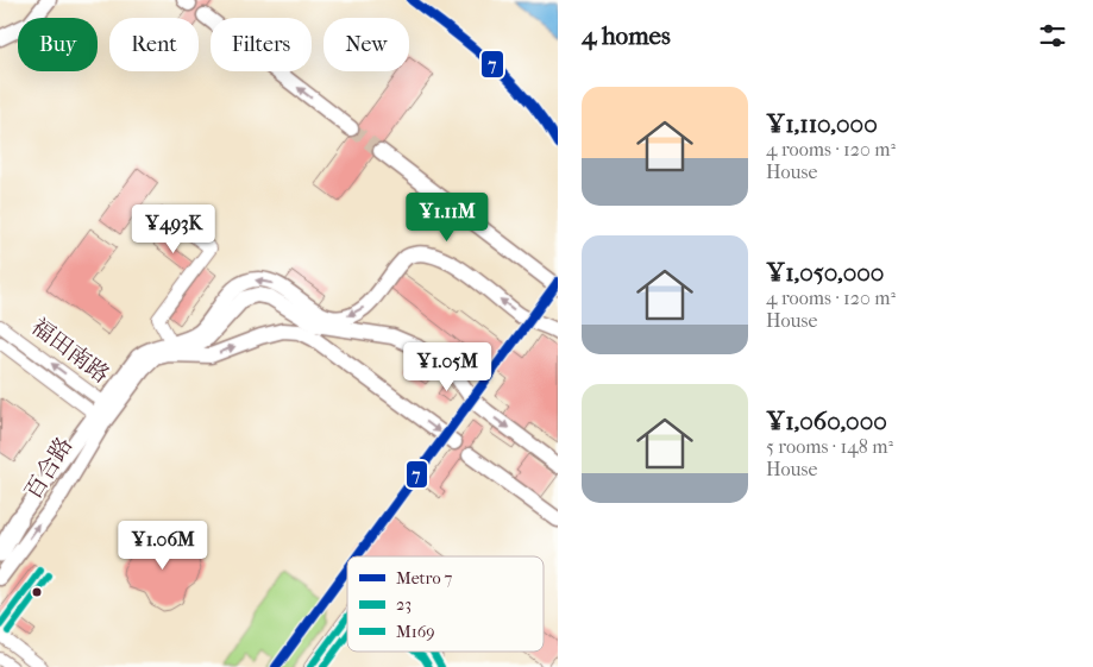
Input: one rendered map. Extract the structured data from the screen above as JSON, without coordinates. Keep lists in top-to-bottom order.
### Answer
{
  "streets": {
    "main road": ["百合路"],
    "street": ["福田南路"]
  },
  "crossings": [
    ["福田南路", "百合路"]
  ],
  "lines": ["metro line 7", "transit line 23", "transit line M169"],
  "legend": ["Metro 7", "23", "M169"],
  "page": {
    "heading": "4 homes",
    "chip": [
      "Buy",
      "Rent",
      "Filters",
      "New"
    ],
    "list": [
      {
        "name": "¥1,110,000",
        "note": "4 rooms · 120 m² · House"
      },
      {
        "name": "¥1,050,000",
        "note": "4 rooms · 120 m² · House"
      },
      {
        "name": "¥1,060,000",
        "note": "5 rooms · 148 m² · House"
      }
    ],
    "price": [
      "¥1.11M",
      "¥493K",
      "¥1.05M",
      "¥1.06M"
    ]
  }
}
